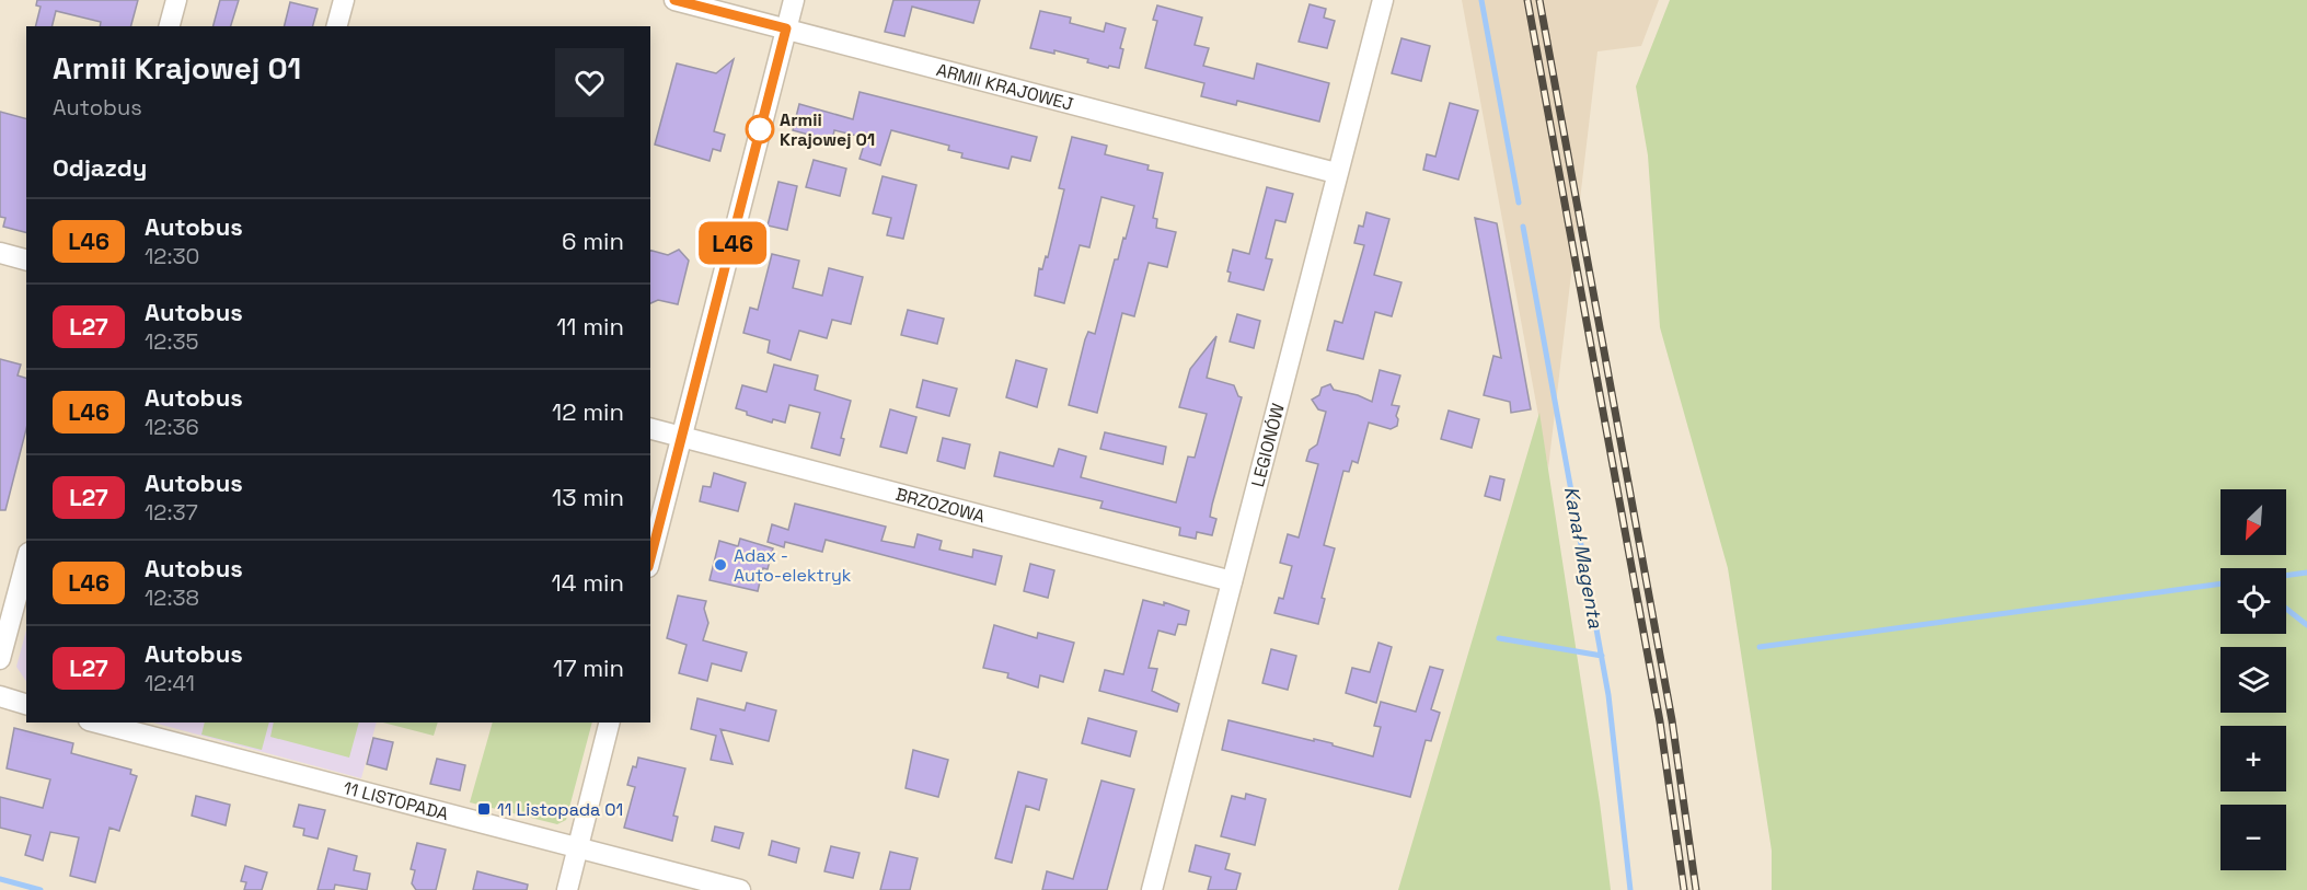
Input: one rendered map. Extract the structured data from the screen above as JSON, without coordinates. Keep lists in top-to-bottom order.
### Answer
{
  "streets": {
    "street": [
      "ARMII KRAJOWEJ",
      "LEGIONÓW",
      "BRZOZOWA",
      "11 LISTOPADA"
    ]
  },
  "crossings": [
    ["ARMII KRAJOWEJ", "LEGIONÓW"],
    ["LEGIONÓW", "BRZOZOWA"]
  ],
  "water": ["Kanał Magenta"],
  "places": {
    "other": ["Armii Krajowej 01", "Adax - Auto-elektryk"],
    "transit": ["11 Listopada 01"]
  },
  "lines": ["bus line L46"],
  "north": "bottom left",
  "page": {
    "on_map": "L46",
    "heading": [
      ["Armii Krajowej 01", "Autobus"],
      "Odjazdy"
    ],
    "list": [
      {
        "mark": "L46",
        "name": "Autobus",
        "note": "12:30",
        "value": "6 min"
      },
      {
        "mark": "L27",
        "name": "Autobus",
        "note": "12:35",
        "value": "11 min"
      },
      {
        "mark": "L46",
        "name": "Autobus",
        "note": "12:36",
        "value": "12 min"
      },
      {
        "mark": "L27",
        "name": "Autobus",
        "note": "12:37",
        "value": "13 min"
      },
      {
        "mark": "L46",
        "name": "Autobus",
        "note": "12:38",
        "value": "14 min"
      },
      {
        "mark": "L27",
        "name": "Autobus",
        "note": "12:41",
        "value": "17 min"
      }
    ],
    "map_buttons": ["+", "−"]
  }
}
